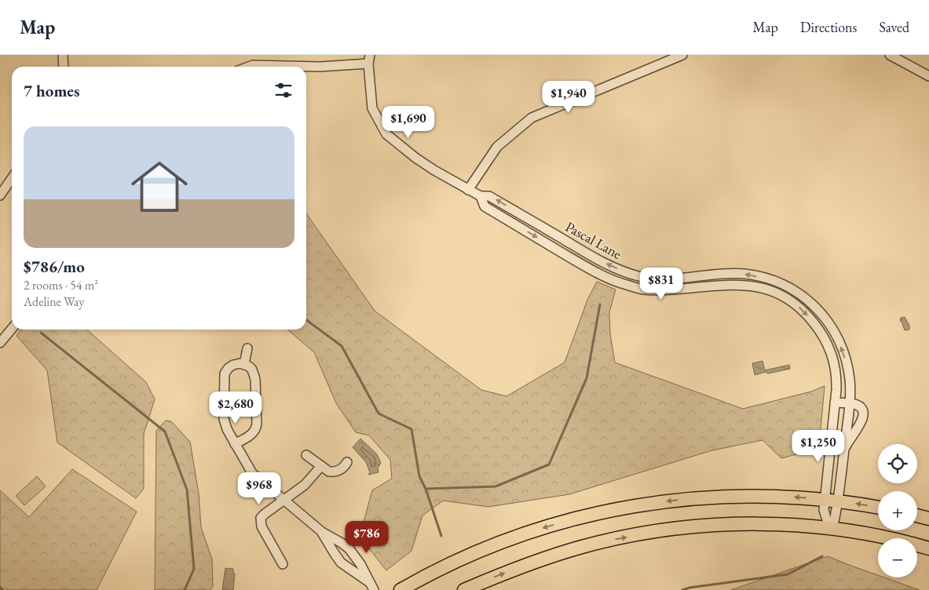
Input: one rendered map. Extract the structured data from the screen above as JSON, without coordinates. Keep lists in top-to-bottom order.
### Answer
{
  "streets": {
    "street": ["Pascal Lane"]
  },
  "page": {
    "header": "Map",
    "nav": ["Map", "Directions", "Saved"],
    "heading": "7 homes",
    "price": [
      "$1,940",
      "$1,690",
      "$831",
      "$2,680",
      "$1,250",
      "$968",
      "$786"
    ],
    "list": [
      {
        "name": "$786/mo",
        "note": "2 rooms · 54 m² · Adeline Way"
      }
    ],
    "map_buttons": ["+", "−"]
  }
}
